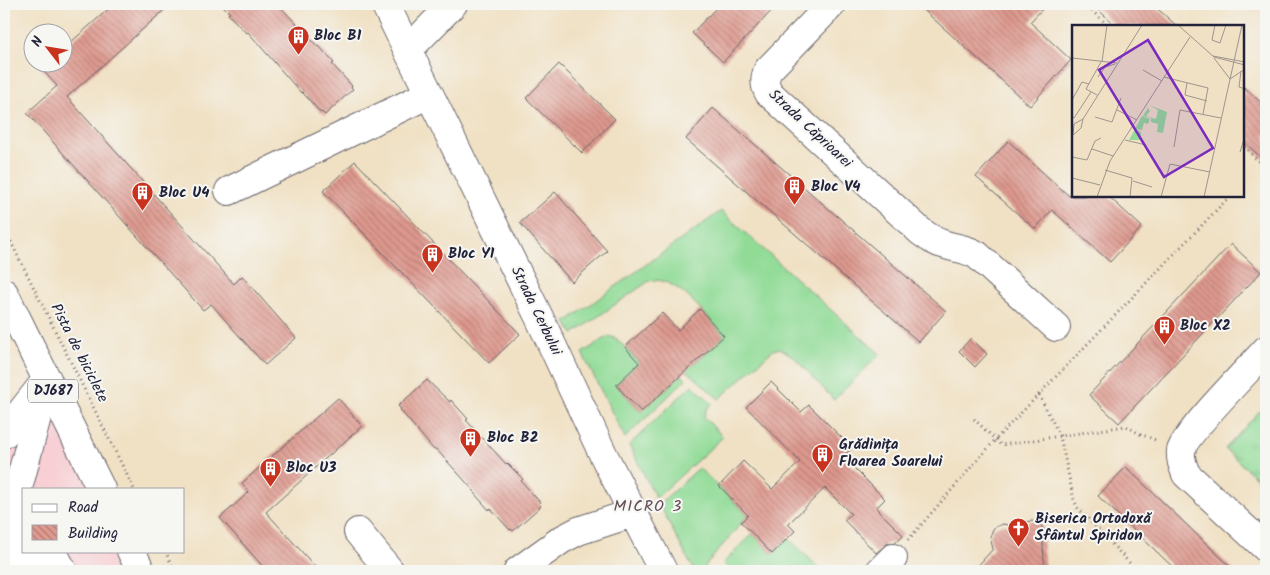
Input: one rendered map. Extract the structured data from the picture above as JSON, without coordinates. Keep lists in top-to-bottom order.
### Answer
{
  "streets": {
    "street": ["Strada Căprioarei", "Strada Cerbului", "DJ687"],
    "path": ["Pista de biciclete"]
  },
  "districts": ["MICRO 3"],
  "places": {
    "building": [
      "Bloc B1",
      "Bloc V4",
      "Bloc U4",
      "Bloc Y1",
      "Bloc X2",
      "Bloc B2",
      "Grădinița Floarea Soarelui",
      "Bloc U3"
    ],
    "church": ["Biserica Ortodoxă Sfântul Spiridon"]
  },
  "legend": ["Road", "Building"],
  "north": "top left"
}
